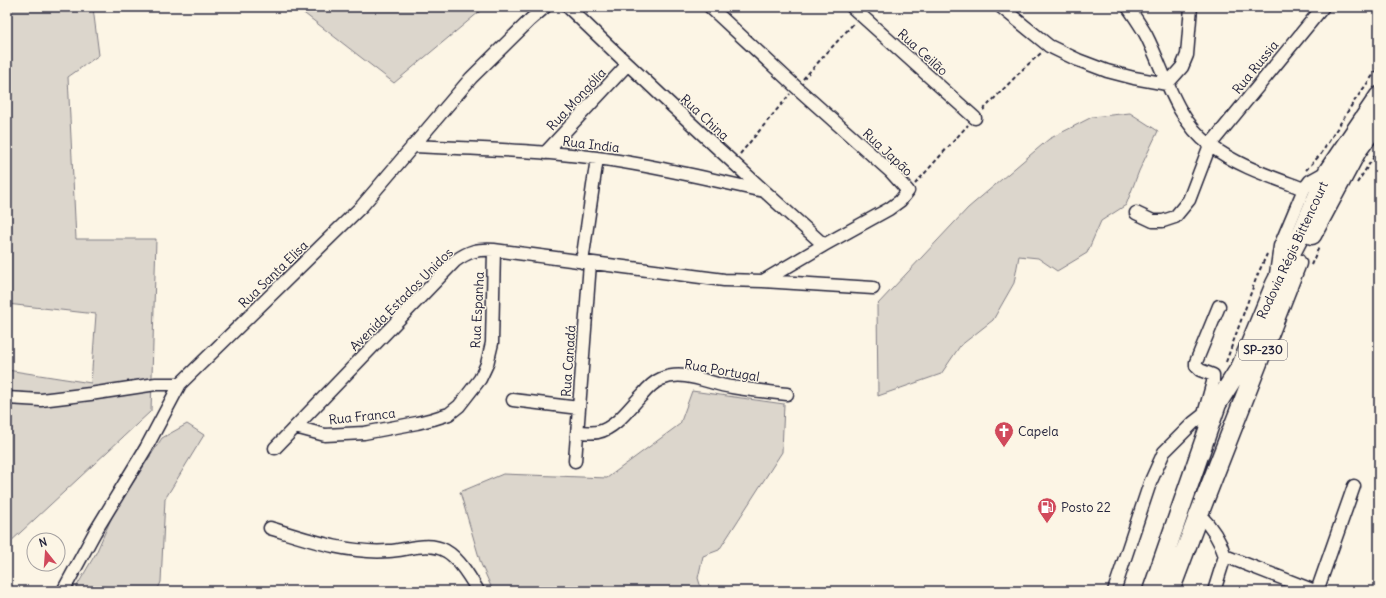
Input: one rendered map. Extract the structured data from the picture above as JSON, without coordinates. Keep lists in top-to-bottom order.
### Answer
{
  "streets": {
    "highway": ["Rodovia Régis Bittencourt", "SP-230"],
    "street": [
      "Rua Ceilão",
      "Rua Russia",
      "Rua Mongólia",
      "Rua China",
      "Rua India",
      "Rua Japão",
      "Rua Santa Elisa",
      "Avenida Estados Unidos",
      "Rua Espanha",
      "Rua Canadá",
      "Rua Portugal",
      "Rua Franca"
    ]
  },
  "crossings": [
    ["Rua Mongólia", "Rua China"],
    ["Rua Mongólia", "Rua India"],
    ["Rua China", "Rua India"],
    ["Rua China", "Rua Japão"],
    ["Rua India", "Rua Santa Elisa"],
    ["Rua India", "Rua Canadá"],
    ["Rua Japão", "Avenida Estados Unidos"],
    ["Avenida Estados Unidos", "Rua Espanha"],
    ["Avenida Estados Unidos", "Rua Canadá"],
    ["Avenida Estados Unidos", "Rua Franca"],
    ["Rua Espanha", "Rua Franca"],
    ["Rua Canadá", "Rua Portugal"]
  ],
  "places": {
    "church": ["Capela"],
    "fuel station": ["Posto 22"]
  },
  "north": "top"
}
